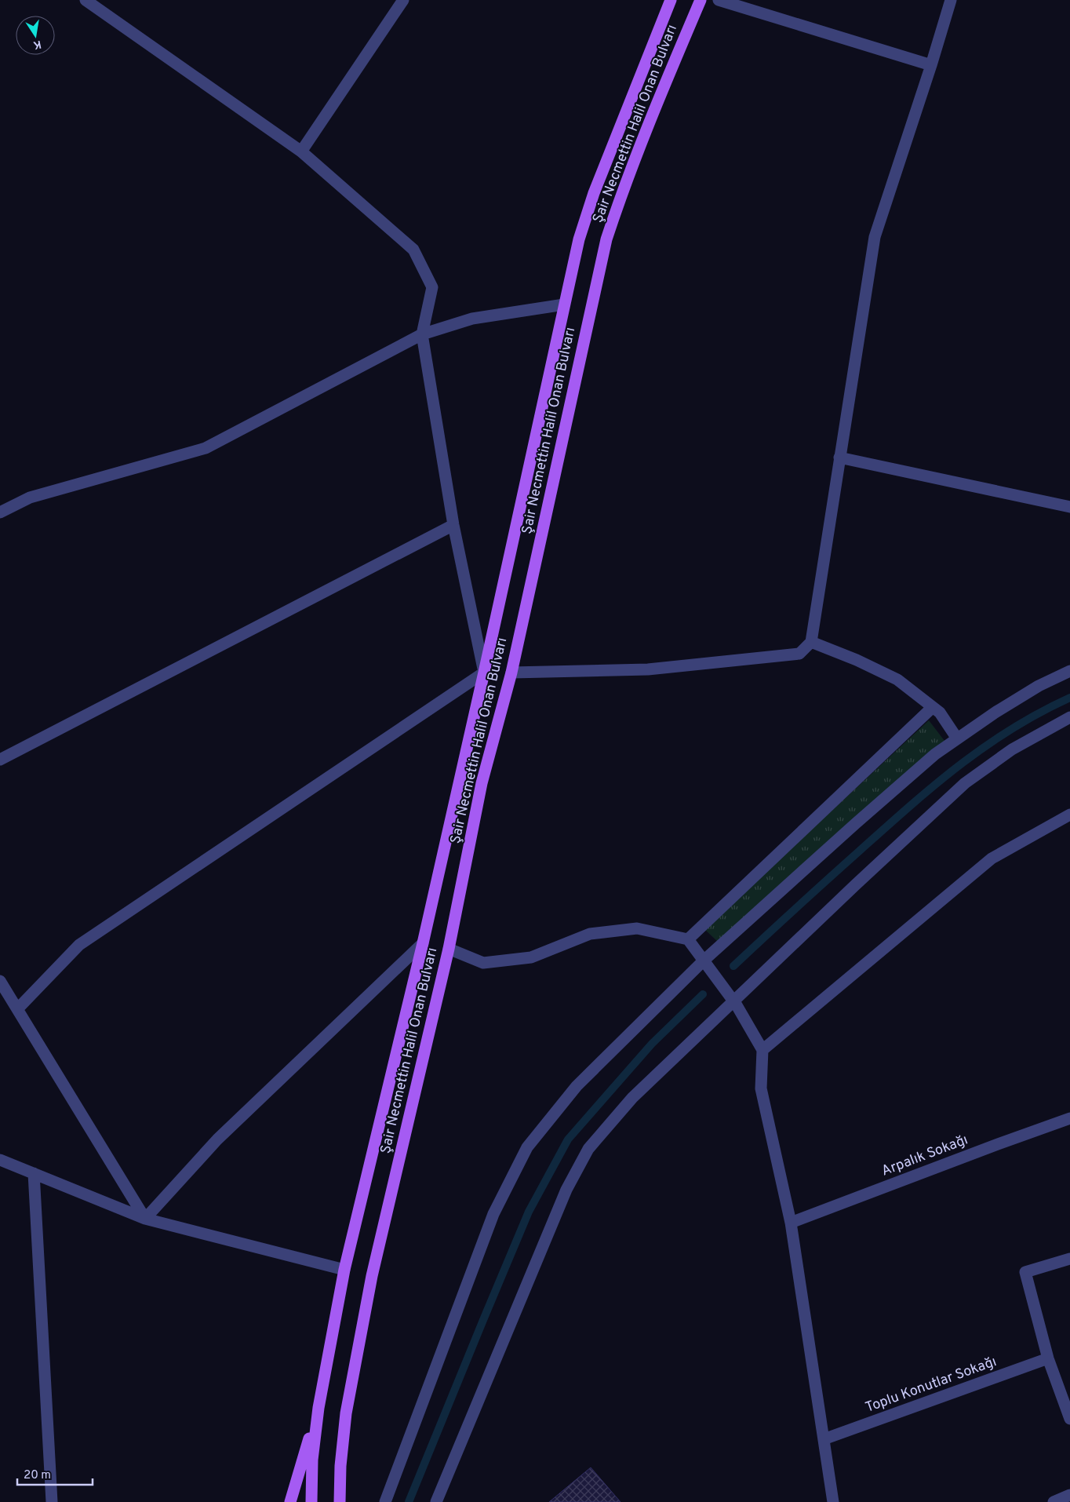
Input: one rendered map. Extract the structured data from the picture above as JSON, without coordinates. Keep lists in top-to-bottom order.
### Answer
{
  "streets": {
    "main road": ["Şair Necmettin Halil Onan Bulvarı"],
    "street": ["Arpalık Sokağı", "Toplu Konutlar Sokağı"]
  },
  "scale_bar": "20 m",
  "north": "bottom"
}
